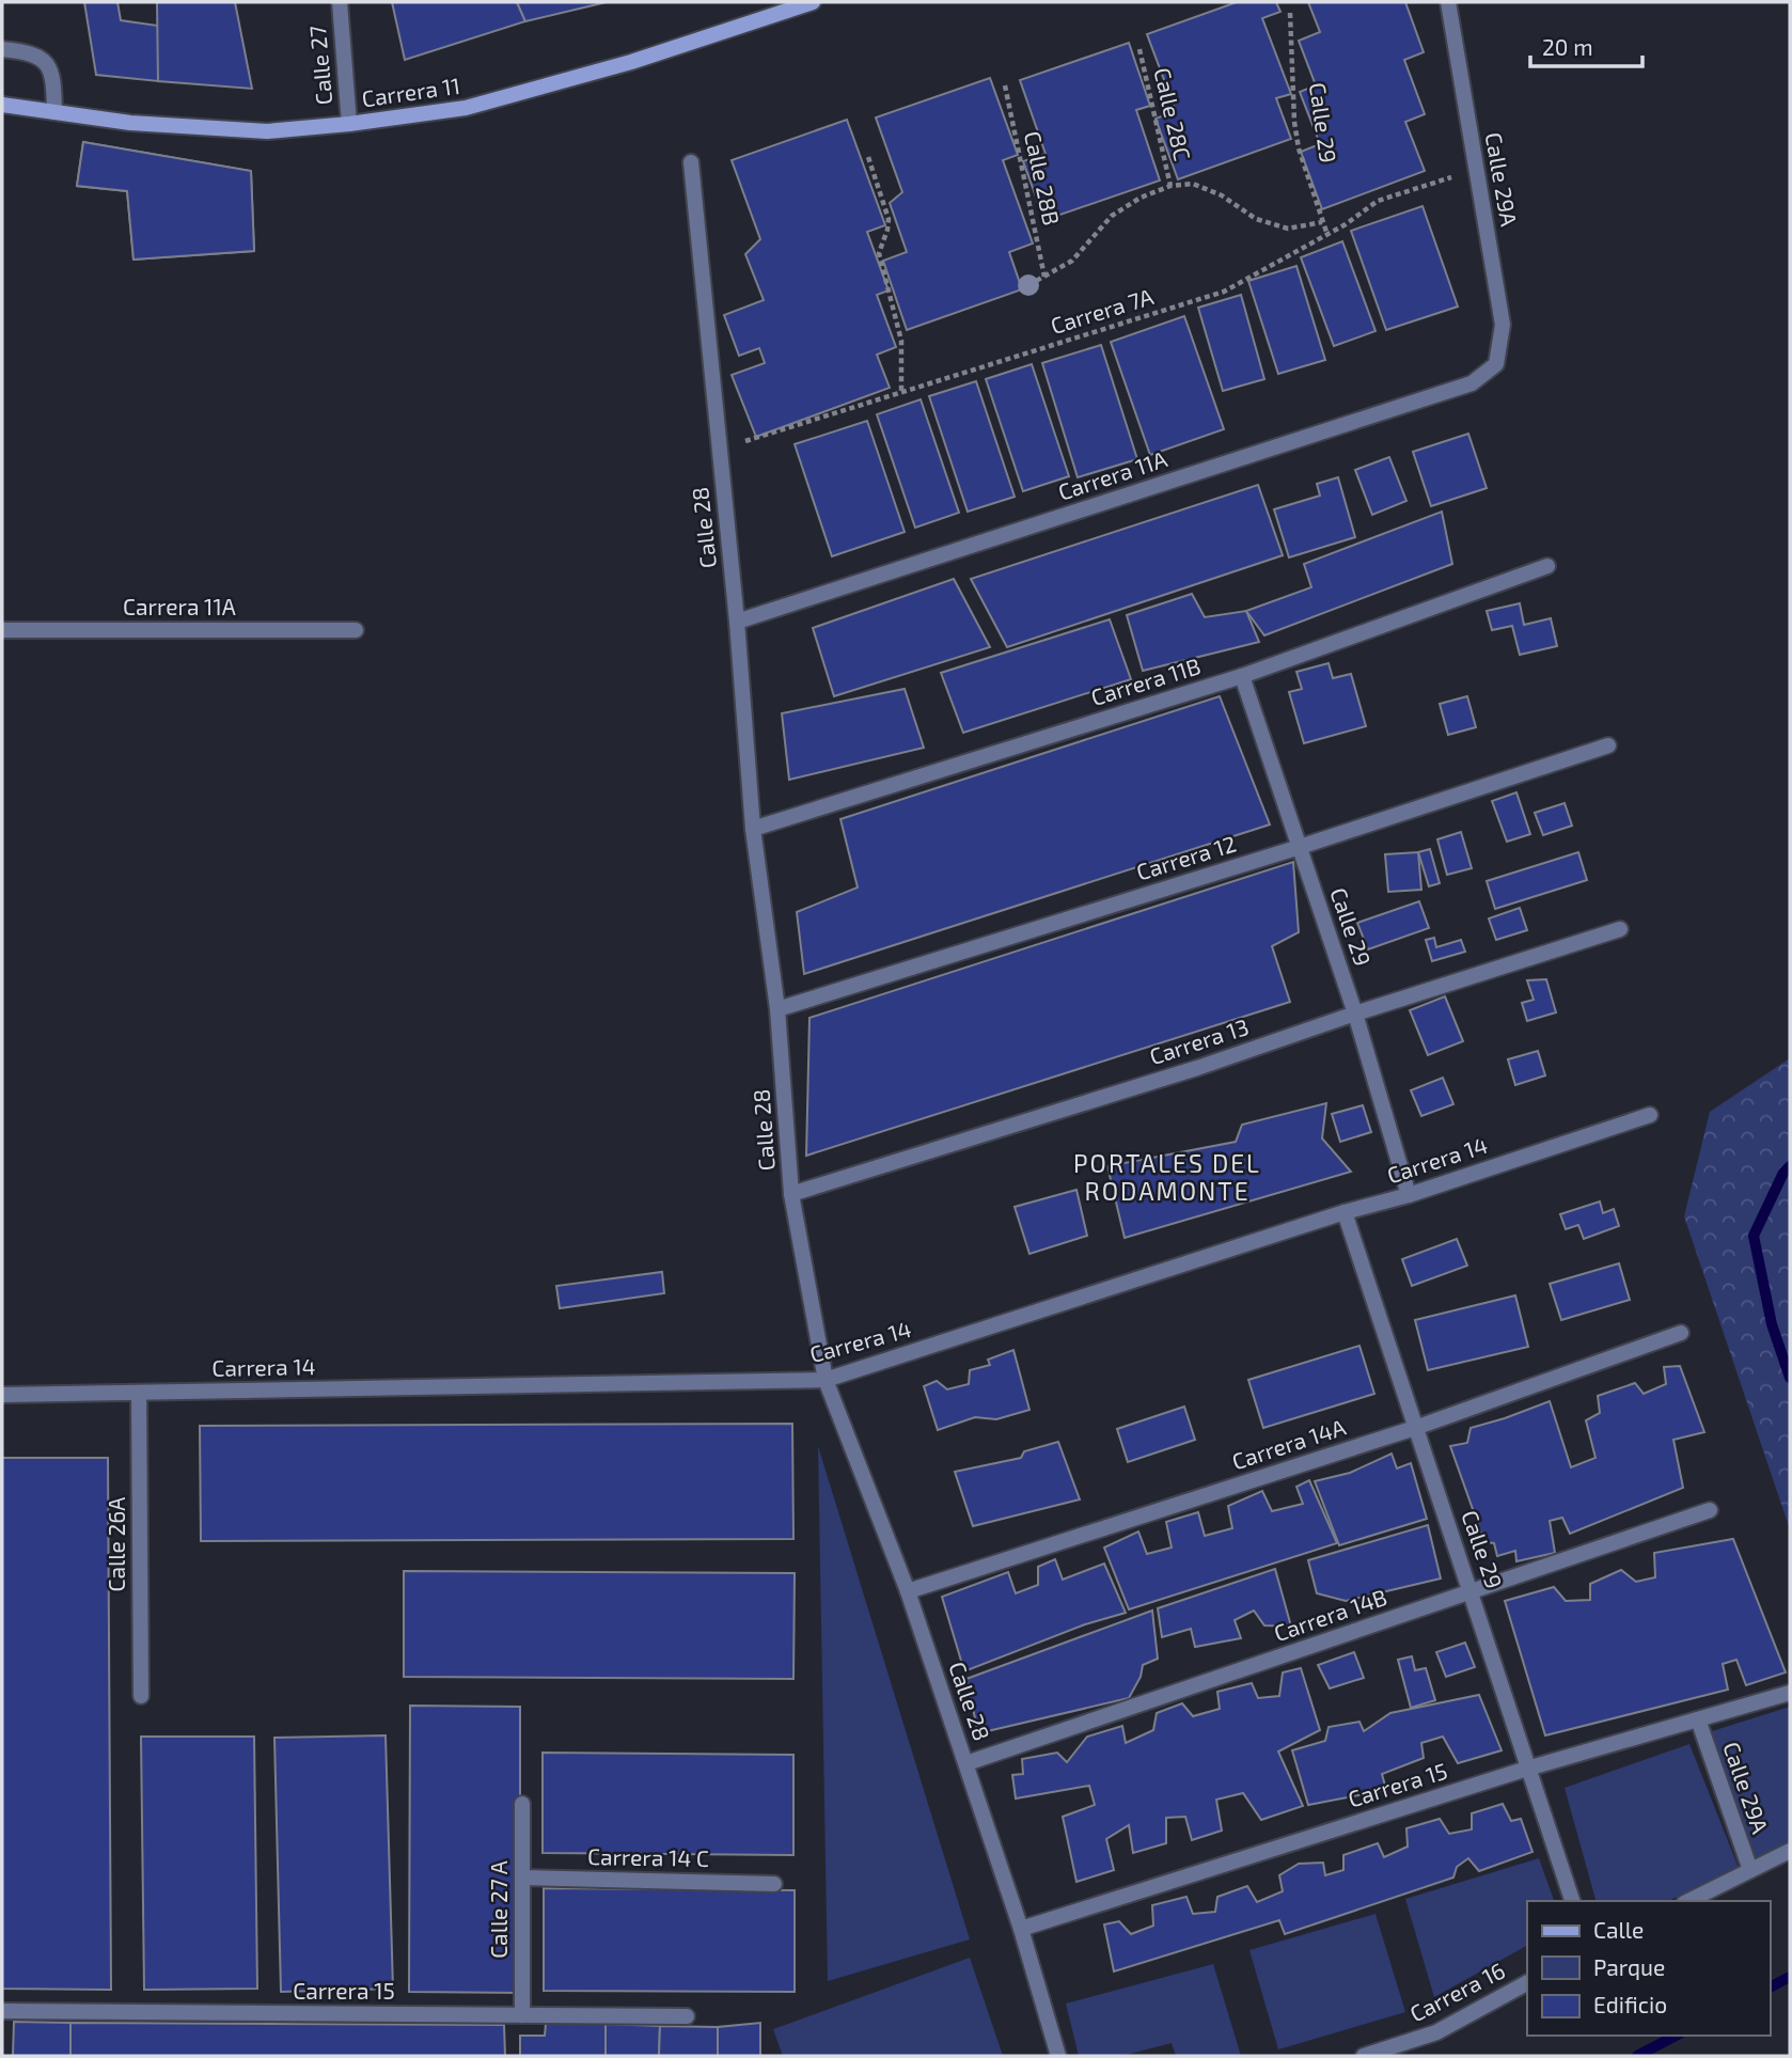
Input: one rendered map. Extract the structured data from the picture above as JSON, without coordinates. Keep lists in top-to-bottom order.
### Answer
{
  "streets": {
    "street": [
      "Calle 27",
      "Carrera 11",
      "Calle 29",
      "Calle 29A",
      "Carrera 11A",
      "Calle 28",
      "Carrera 11B",
      "Carrera 12",
      "Carrera 13",
      "Carrera 14",
      "Carrera 14A",
      "Calle 26A",
      "Carrera 14B",
      "Carrera 15",
      "Carrera 14 C",
      "Calle 27 A",
      "Carrera 16"
    ],
    "path": ["Calle 28C", "Calle 28B", "Carrera 7A"]
  },
  "crossings": [
    ["Calle 27", "Carrera 11"],
    ["Calle 29", "Carrera 7A"],
    ["Calle 29", "Carrera 11B"],
    ["Calle 29", "Carrera 12"],
    ["Calle 29", "Carrera 13"],
    ["Calle 29", "Carrera 14"],
    ["Calle 29", "Carrera 14A"],
    ["Calle 29", "Carrera 14B"],
    ["Calle 29", "Carrera 15"],
    ["Calle 29A", "Carrera 7A"],
    ["Calle 29A", "Carrera 11A"],
    ["Calle 29A", "Carrera 15"],
    ["Carrera 7A", "Calle 28"],
    ["Carrera 11A", "Calle 28"],
    ["Calle 28", "Carrera 11B"],
    ["Calle 28", "Carrera 12"],
    ["Calle 28", "Carrera 13"],
    ["Calle 28", "Carrera 14"],
    ["Calle 28", "Carrera 14A"],
    ["Calle 28", "Carrera 14B"],
    ["Calle 28", "Carrera 15"],
    ["Carrera 14", "Calle 26A"],
    ["Carrera 15", "Calle 27 A"],
    ["Carrera 14 C", "Calle 27 A"]
  ],
  "districts": ["PORTALES DEL RODAMONTE"],
  "legend": ["Calle", "Parque", "Edificio"],
  "scale_bar": "20 m"
}
